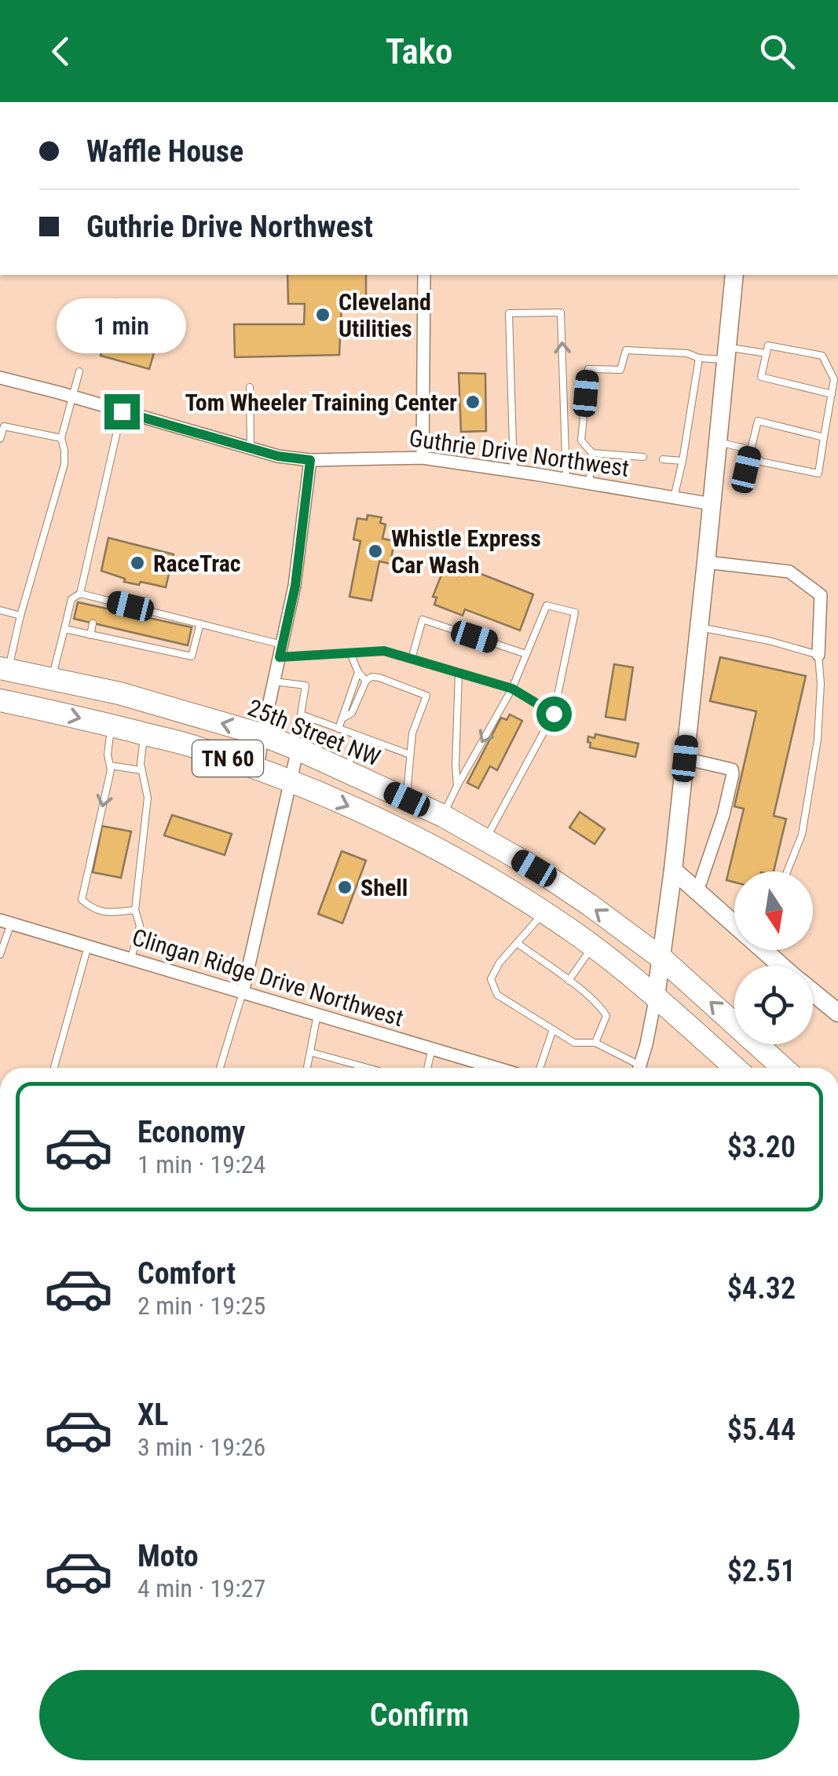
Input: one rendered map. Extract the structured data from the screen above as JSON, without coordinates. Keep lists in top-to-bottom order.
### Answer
{
  "streets": {
    "highway": ["25th Street NW", "TN 60"],
    "street": ["Guthrie Drive Northwest", "Clingan Ridge Drive Northwest"]
  },
  "crossings": [
    ["25th Street NW", "TN 60"]
  ],
  "places": [
    "Cleveland Utilities",
    "Tom Wheeler Training Center",
    "Whistle Express Car Wash",
    "RaceTrac",
    "Shell"
  ],
  "north": "bottom",
  "page": {
    "header": "Tako",
    "banner": ["Waffle House", "Guthrie Drive Northwest"],
    "bubble": "1 min",
    "list": [
      {
        "name": "Economy",
        "note": "1 min · 19:24",
        "value": "$3.20"
      },
      {
        "name": "Comfort",
        "note": "2 min · 19:25",
        "value": "$4.32"
      },
      {
        "name": "XL",
        "note": "3 min · 19:26",
        "value": "$5.44"
      },
      {
        "name": "Moto",
        "note": "4 min · 19:27",
        "value": "$2.51"
      }
    ],
    "buttons": "Confirm"
  }
}
